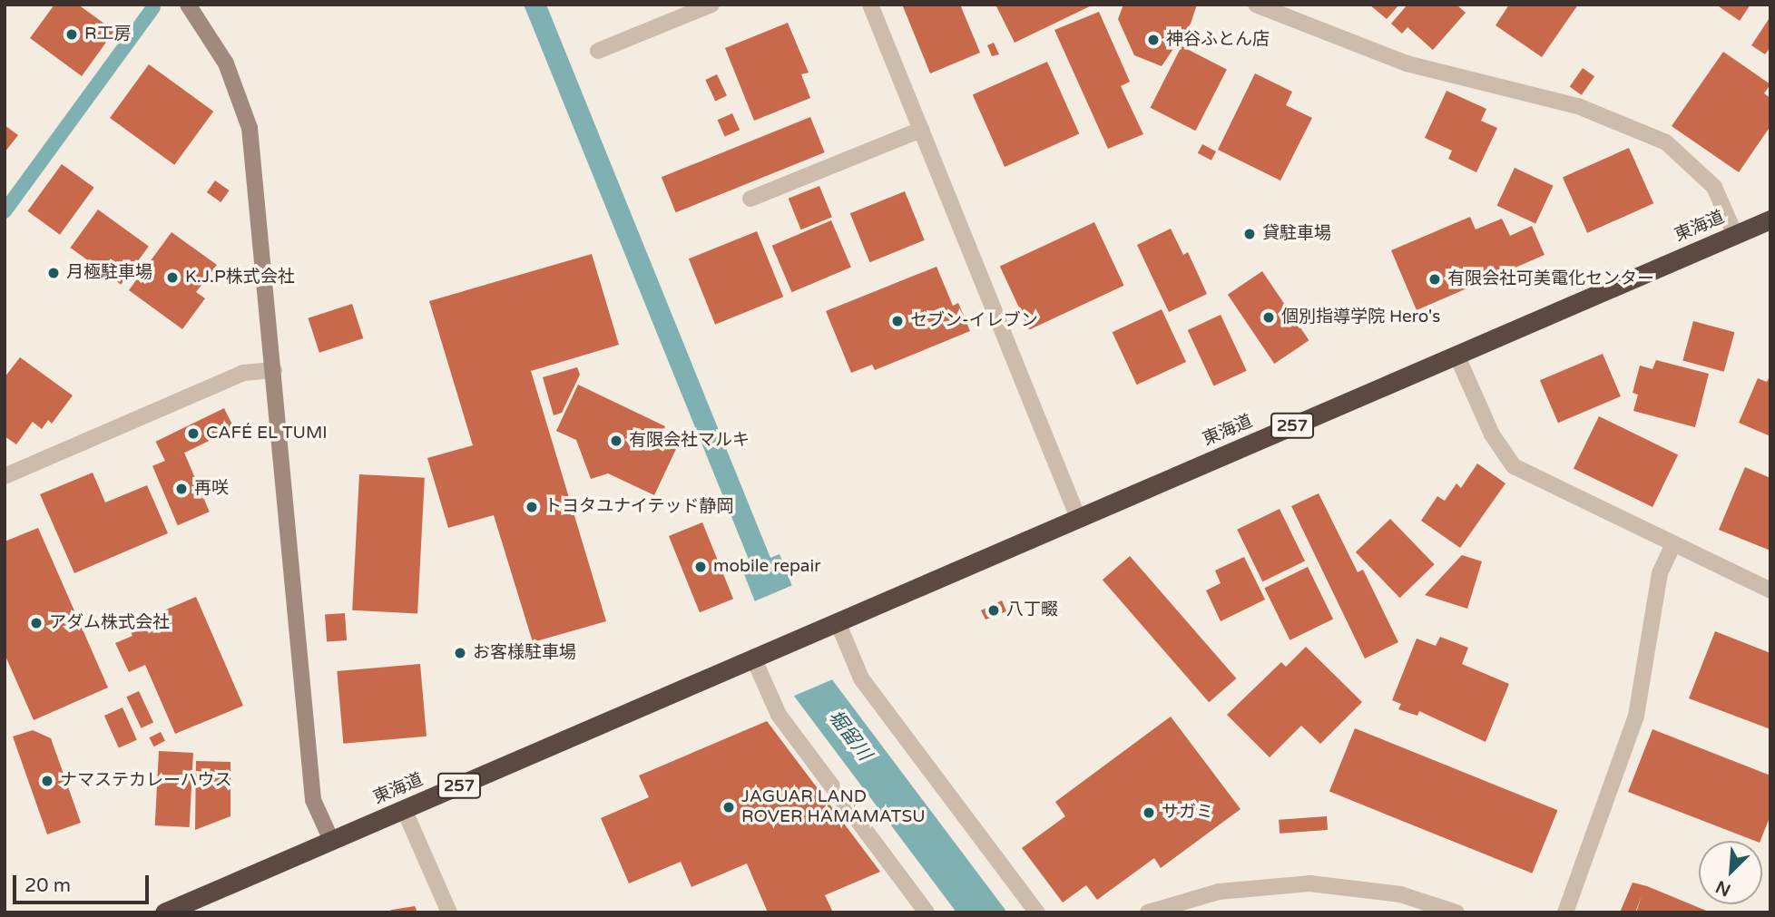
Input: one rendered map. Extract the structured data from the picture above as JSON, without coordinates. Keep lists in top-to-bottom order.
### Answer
{
  "streets": {
    "highway": ["東海道", "257"]
  },
  "water": ["堀留川"],
  "places": [
    "R工房",
    "神谷ふとん店",
    "貸駐車場",
    "月極駐車場",
    "K.J.P株式会社",
    "有限会社可美電化センター",
    "個別指導学院 Hero's",
    "セブン-イレブン",
    "CAFÉ EL TUMI",
    "有限会社マルキ",
    "再咲",
    "トヨタユナイテッド静岡",
    "mobile repair",
    "八丁畷",
    "アダム株式会社",
    "お客様駐車場",
    "ナマステカレーハウス",
    "JAGUAR LAND ROVER HAMAMATSU",
    "サガミ"
  ],
  "scale_bar": "20 m",
  "north": "bottom left"
}
